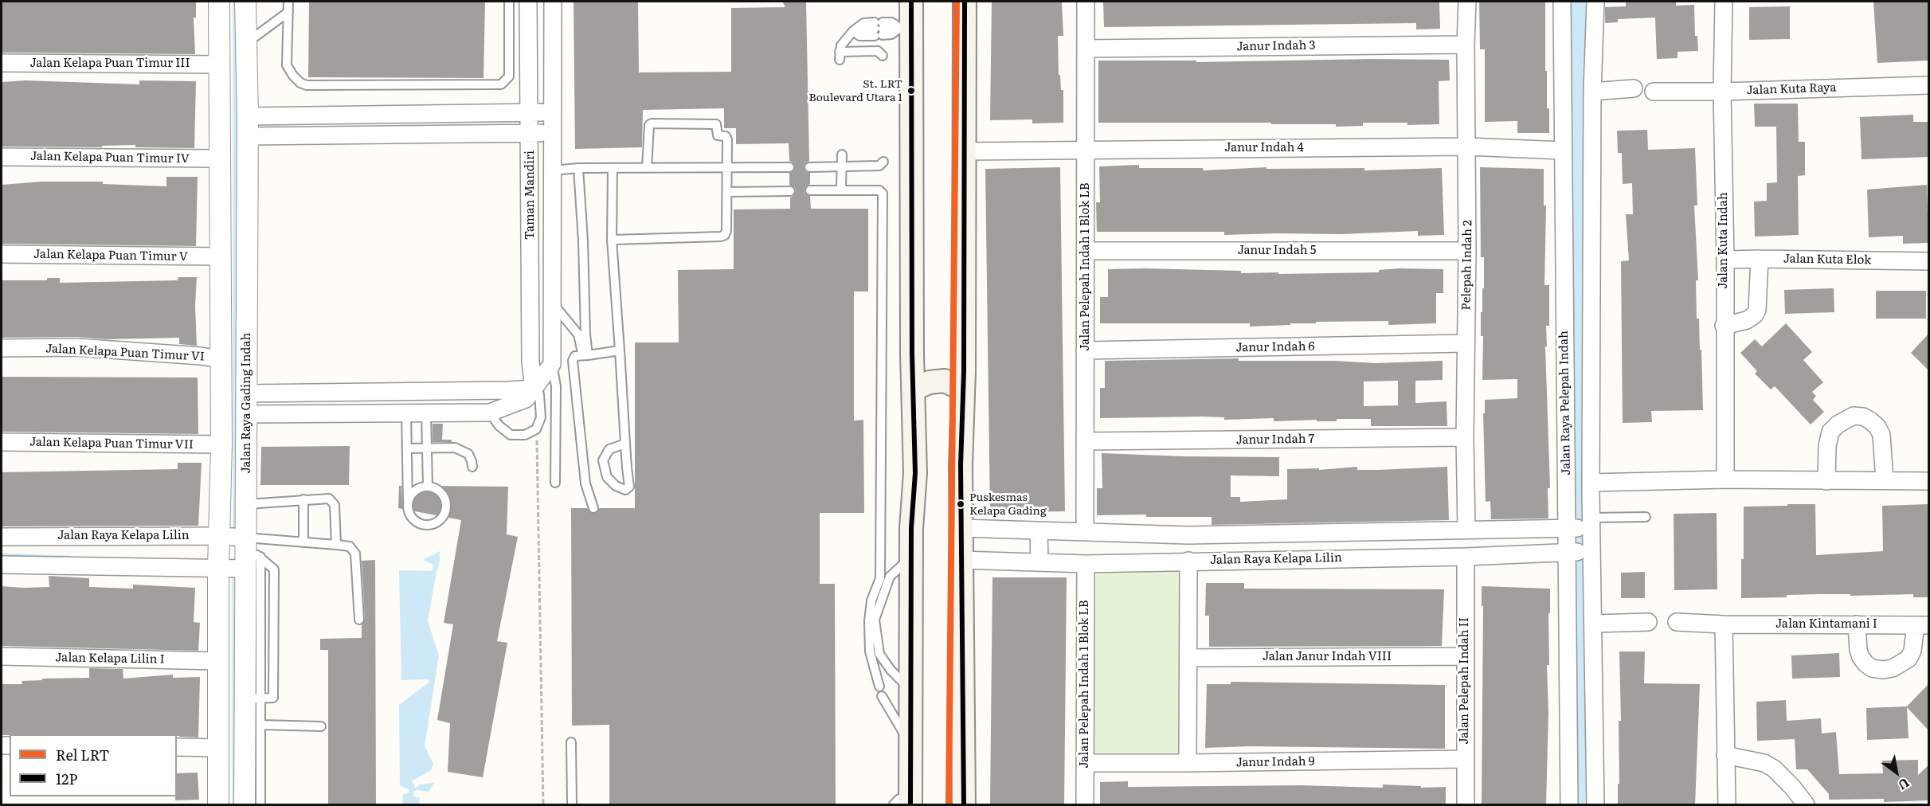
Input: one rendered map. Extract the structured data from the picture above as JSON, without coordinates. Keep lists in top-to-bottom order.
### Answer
{
  "streets": {
    "street": [
      "Janur Indah 3",
      "Jalan Kelapa Puan Timur III",
      "Jalan Kuta Raya",
      "Janur Indah 4",
      "Jalan Kelapa Puan Timur IV",
      "Taman Mandiri",
      "Jalan Kuta Indah",
      "Janur Indah 5",
      "Jalan Kelapa Puan Timur V",
      "Jalan Kuta Elok",
      "Pelepah Indah 2",
      "Jalan Pelepah Indah 1 Blok LB",
      "Janur Indah 6",
      "Jalan Kelapa Puan Timur VI",
      "Jalan Raya Gading Indah",
      "Jalan Raya Pelepah Indah",
      "Janur Indah 7",
      "Jalan Kelapa Puan Timur VII",
      "Jalan Raya Kelapa Lilin",
      "Jalan Kintamani I",
      "Jalan Janur Indah VIII",
      "Jalan Kelapa Lilin I",
      "Jalan Pelepah Indah II",
      "Janur Indah 9"
    ]
  },
  "crossings": [
    ["Janur Indah 3", "Pelepah Indah 2"],
    ["Janur Indah 3", "Jalan Pelepah Indah 1 Blok LB"],
    ["Jalan Kuta Raya", "Jalan Kuta Indah"],
    ["Janur Indah 4", "Pelepah Indah 2"],
    ["Janur Indah 4", "Jalan Pelepah Indah 1 Blok LB"],
    ["Janur Indah 4", "Jalan Raya Pelepah Indah"],
    ["Jalan Kuta Indah", "Jalan Kuta Elok"],
    ["Janur Indah 5", "Pelepah Indah 2"],
    ["Janur Indah 5", "Jalan Pelepah Indah 1 Blok LB"],
    ["Pelepah Indah 2", "Janur Indah 6"],
    ["Pelepah Indah 2", "Janur Indah 7"],
    ["Jalan Pelepah Indah 1 Blok LB", "Janur Indah 6"],
    ["Jalan Pelepah Indah 1 Blok LB", "Janur Indah 7"],
    ["Jalan Pelepah Indah 1 Blok LB", "Jalan Raya Kelapa Lilin"],
    ["Jalan Pelepah Indah 1 Blok LB", "Janur Indah 9"],
    ["Jalan Raya Gading Indah", "Jalan Raya Kelapa Lilin"],
    ["Jalan Raya Pelepah Indah", "Jalan Raya Kelapa Lilin"],
    ["Jalan Raya Kelapa Lilin", "Jalan Pelepah Indah II"],
    ["Jalan Janur Indah VIII", "Jalan Pelepah Indah II"],
    ["Jalan Pelepah Indah II", "Janur Indah 9"]
  ],
  "places": ["St. LRT Boulevard Utara 1", "Puskesmas Kelapa Gading"],
  "lines": ["rail line LRT", "transit line 12P"],
  "legend": ["Rel LRT", "12P"],
  "north": "bottom right"
}
